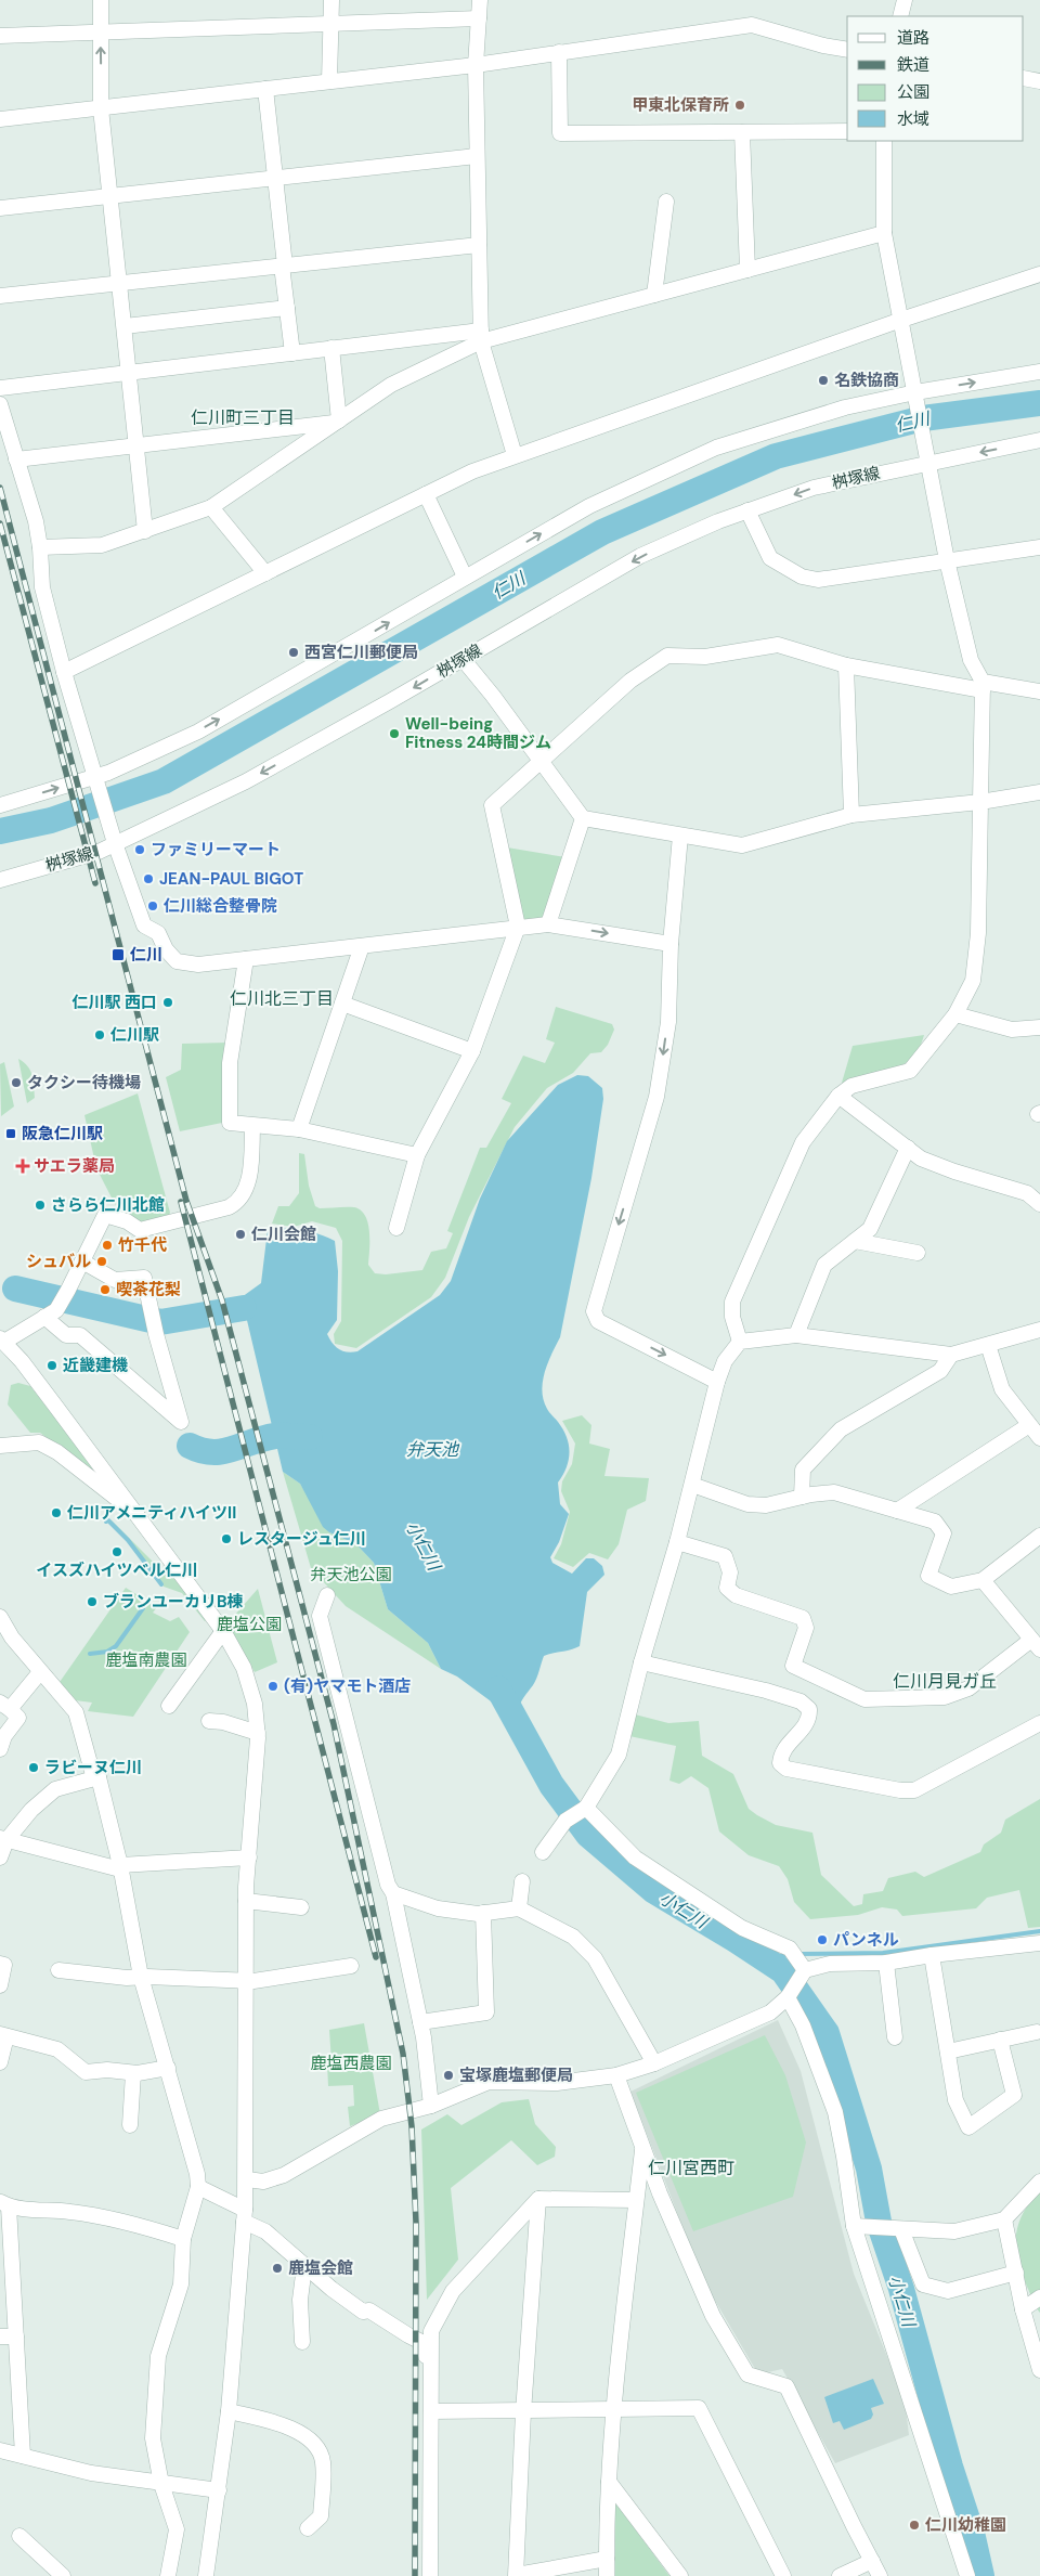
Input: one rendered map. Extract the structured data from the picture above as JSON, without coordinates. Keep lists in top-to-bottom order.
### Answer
{
  "streets": {
    "street": ["桝塚線"]
  },
  "districts": [
    "仁川町三丁目",
    "仁川北三丁目",
    "仁川月見ガ丘",
    "仁川宮西町"
  ],
  "water": ["仁川", "弁天池", "小仁川"],
  "parks": [
    "弁天池公園",
    "鹿塩公園",
    "鹿塩南農園",
    "鹿塩西農園"
  ],
  "places": {
    "other": [
      "甲東北保育所",
      "名鉄協商",
      "西宮仁川郵便局",
      "Well-being Fitness 24時間ジム",
      "ファミリーマート",
      "JEAN-PAUL BIGOT",
      "仁川総合整骨院",
      "仁川駅 西口",
      "仁川駅",
      "タクシー待機場",
      "さらら仁川北館",
      "仁川会館",
      "竹千代",
      "シュバル",
      "喫茶花梨",
      "近畿建機",
      "仁川アメニティハイツII",
      "レスタージュ仁川",
      "イスズハイツベル仁川",
      "ブランユーカリB棟",
      "(有)ヤマモト酒店",
      "ラビーヌ仁川",
      "パンネル",
      "宝塚鹿塩郵便局",
      "鹿塩会館",
      "仁川幼稚園"
    ],
    "transit": ["仁川", "阪急仁川駅"],
    "health": ["サエラ薬局"]
  },
  "legend": [
    "道路",
    "鉄道",
    "公園",
    "水域"
  ]
}
